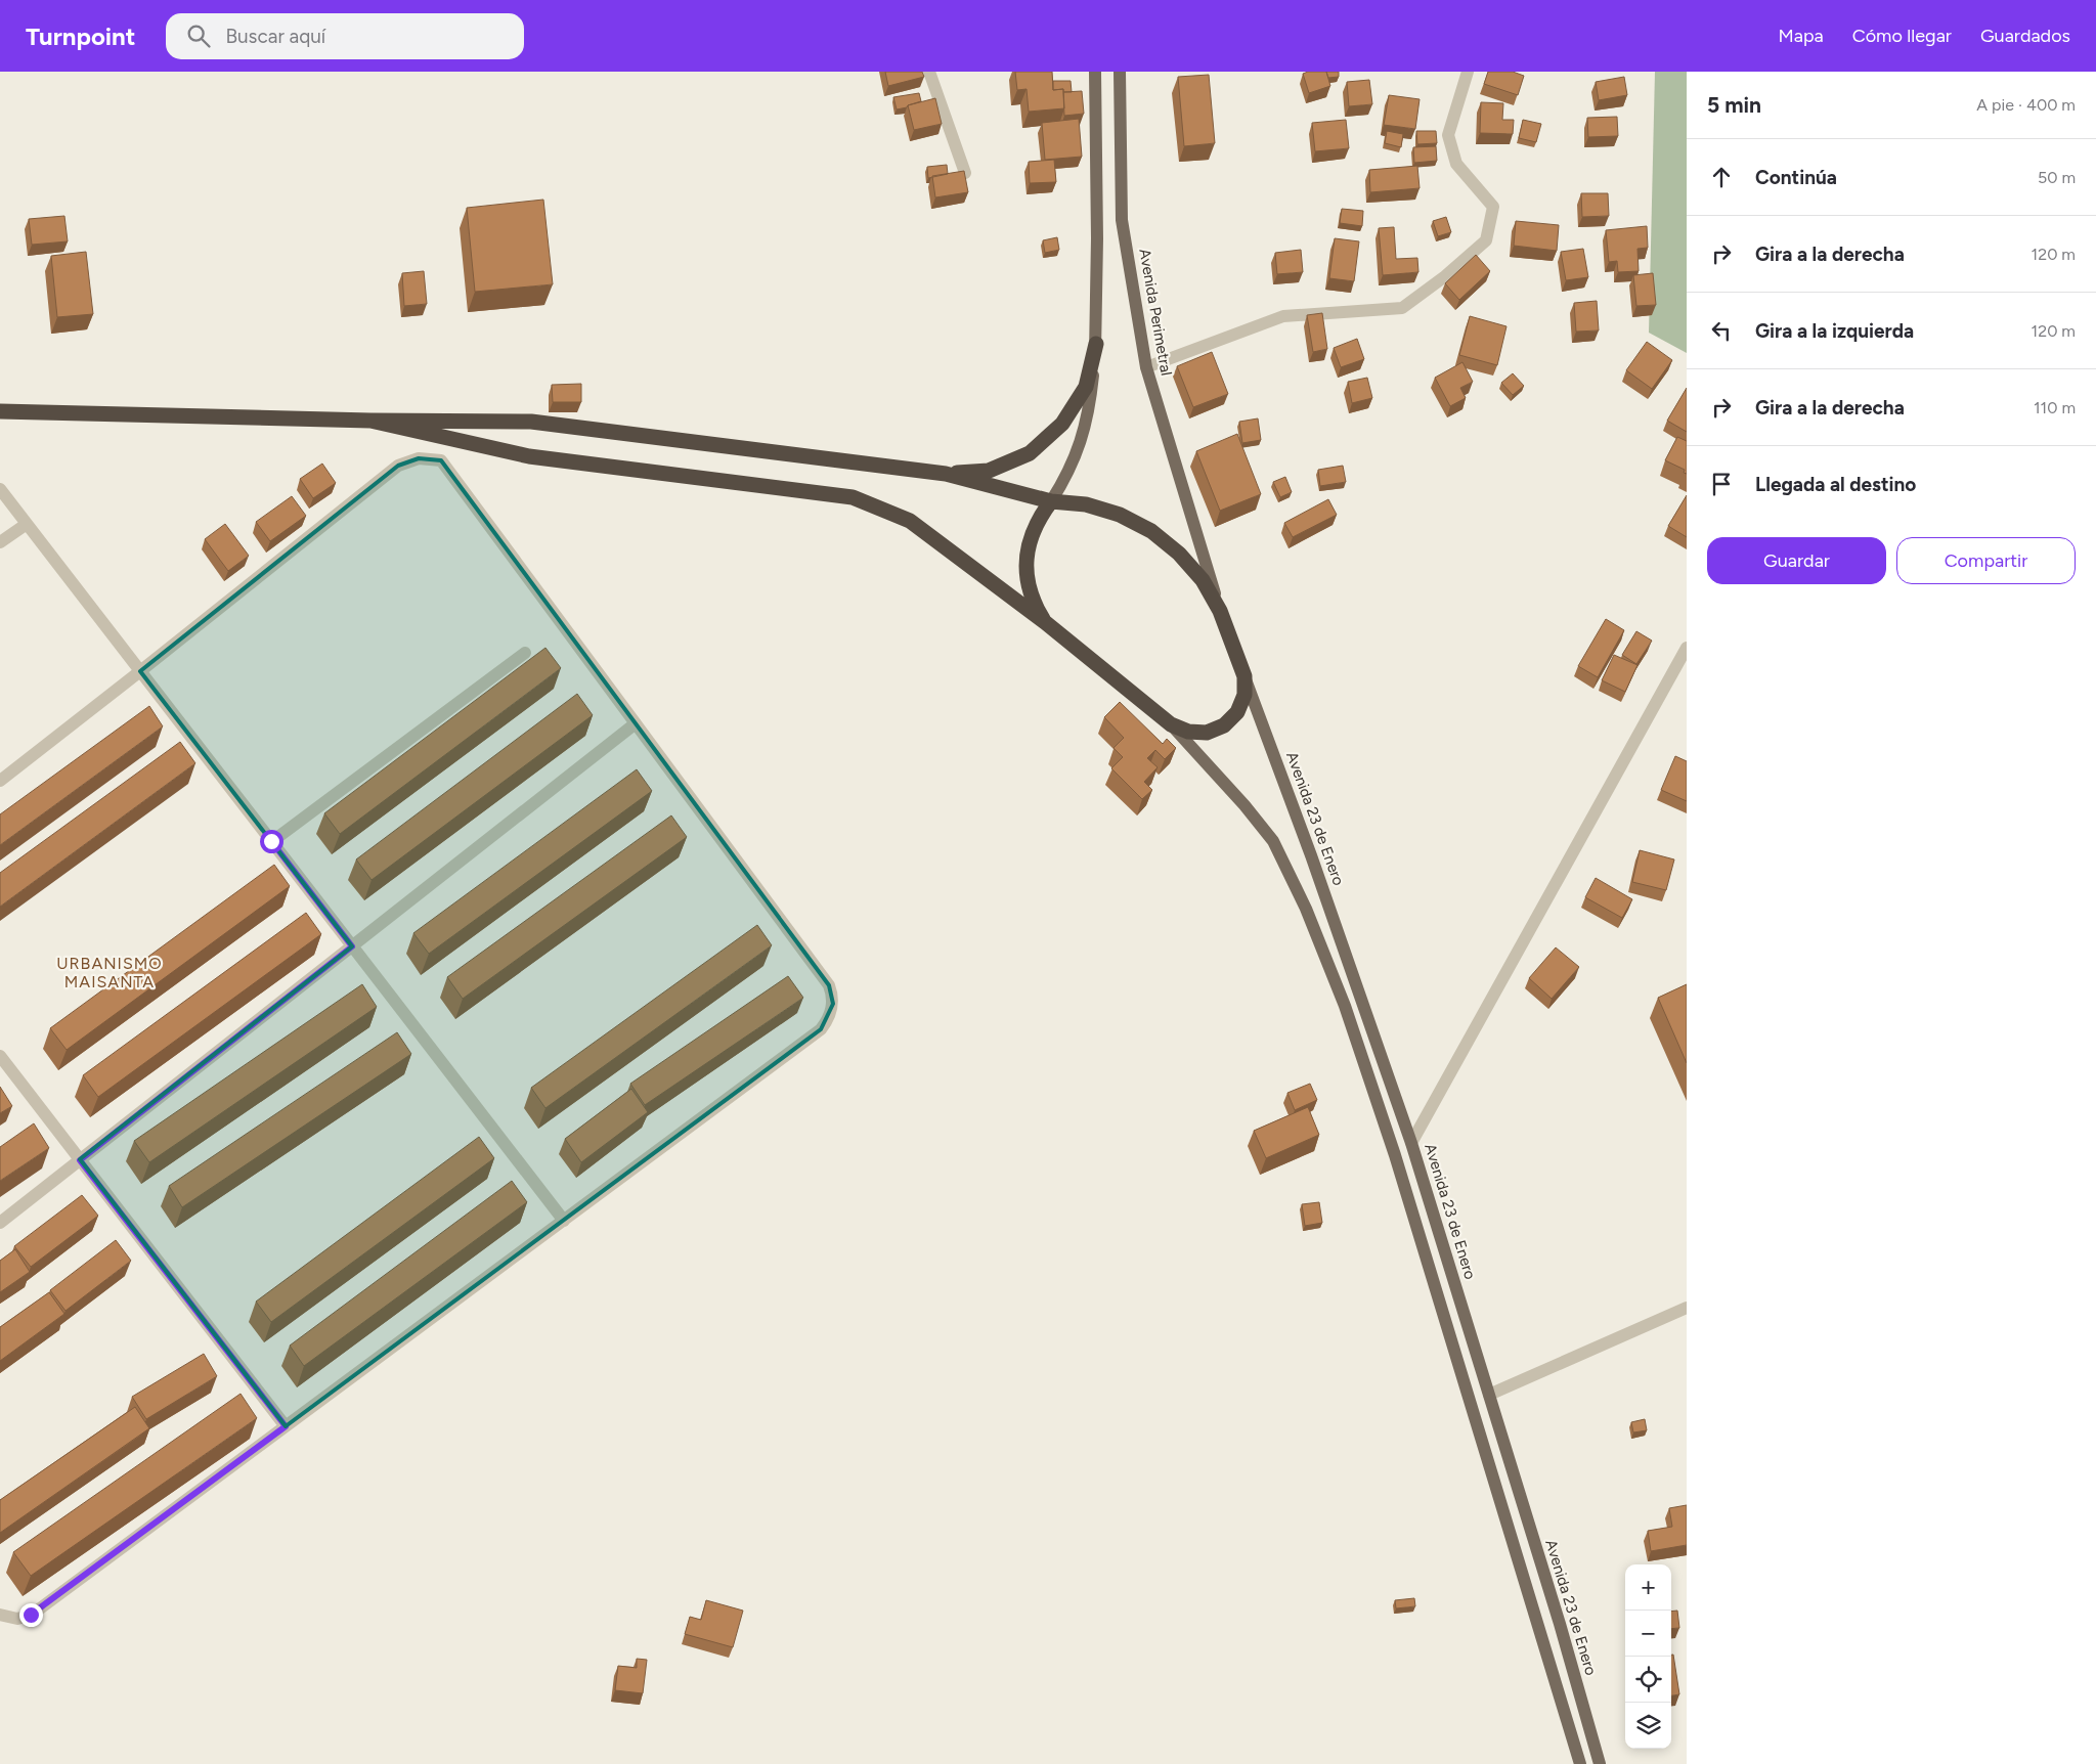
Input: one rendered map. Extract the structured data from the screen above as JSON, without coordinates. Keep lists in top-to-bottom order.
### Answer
{
  "streets": {
    "main road": ["Avenida Perimetral", "Avenida 23 de Enero"]
  },
  "districts": ["URBANISMO MAISANTA"],
  "page": {
    "header": "Turnpoint",
    "search": "Buscar aquí",
    "nav": ["Mapa", "Cómo llegar", "Guardados"],
    "heading": ["5 min", "A pie · 400 m"],
    "list": [
      ["Continúa", "50 m"],
      ["Gira a la derecha", "120 m"],
      ["Gira a la izquierda", "120 m"],
      ["Gira a la derecha", "110 m"],
      "Llegada al destino"
    ],
    "buttons": ["Guardar", "Compartir"],
    "map_buttons": ["+", "−"]
  }
}
